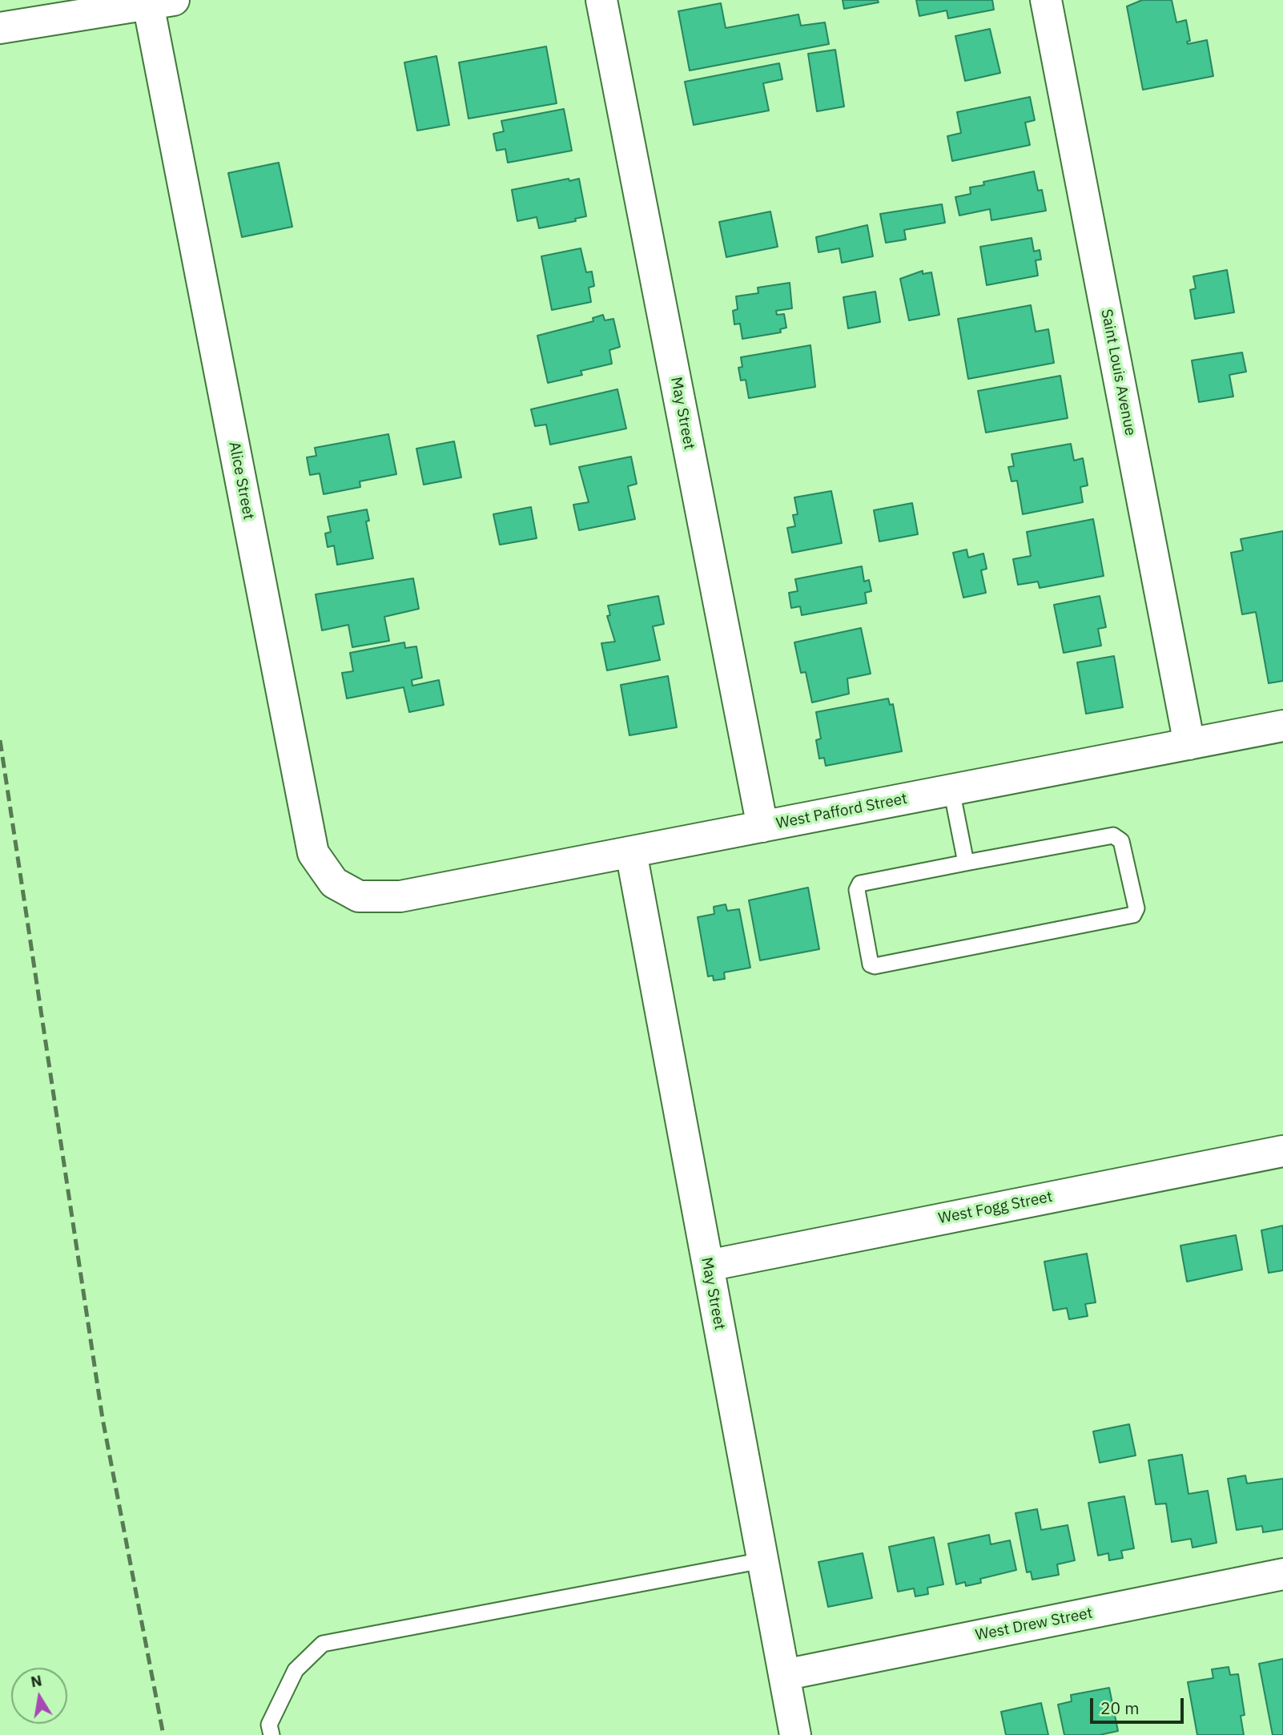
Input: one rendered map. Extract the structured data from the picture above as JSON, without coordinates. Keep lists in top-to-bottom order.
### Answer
{
  "streets": {
    "street": [
      "Saint Louis Avenue",
      "May Street",
      "Alice Street",
      "West Pafford Street",
      "West Fogg Street",
      "West Drew Street"
    ]
  },
  "crossings": [
    ["Saint Louis Avenue", "West Pafford Street"],
    ["May Street", "West Pafford Street"],
    ["May Street", "West Fogg Street"],
    ["May Street", "West Drew Street"],
    ["Alice Street", "West Pafford Street"]
  ],
  "scale_bar": "20 m",
  "north": "top"
}
